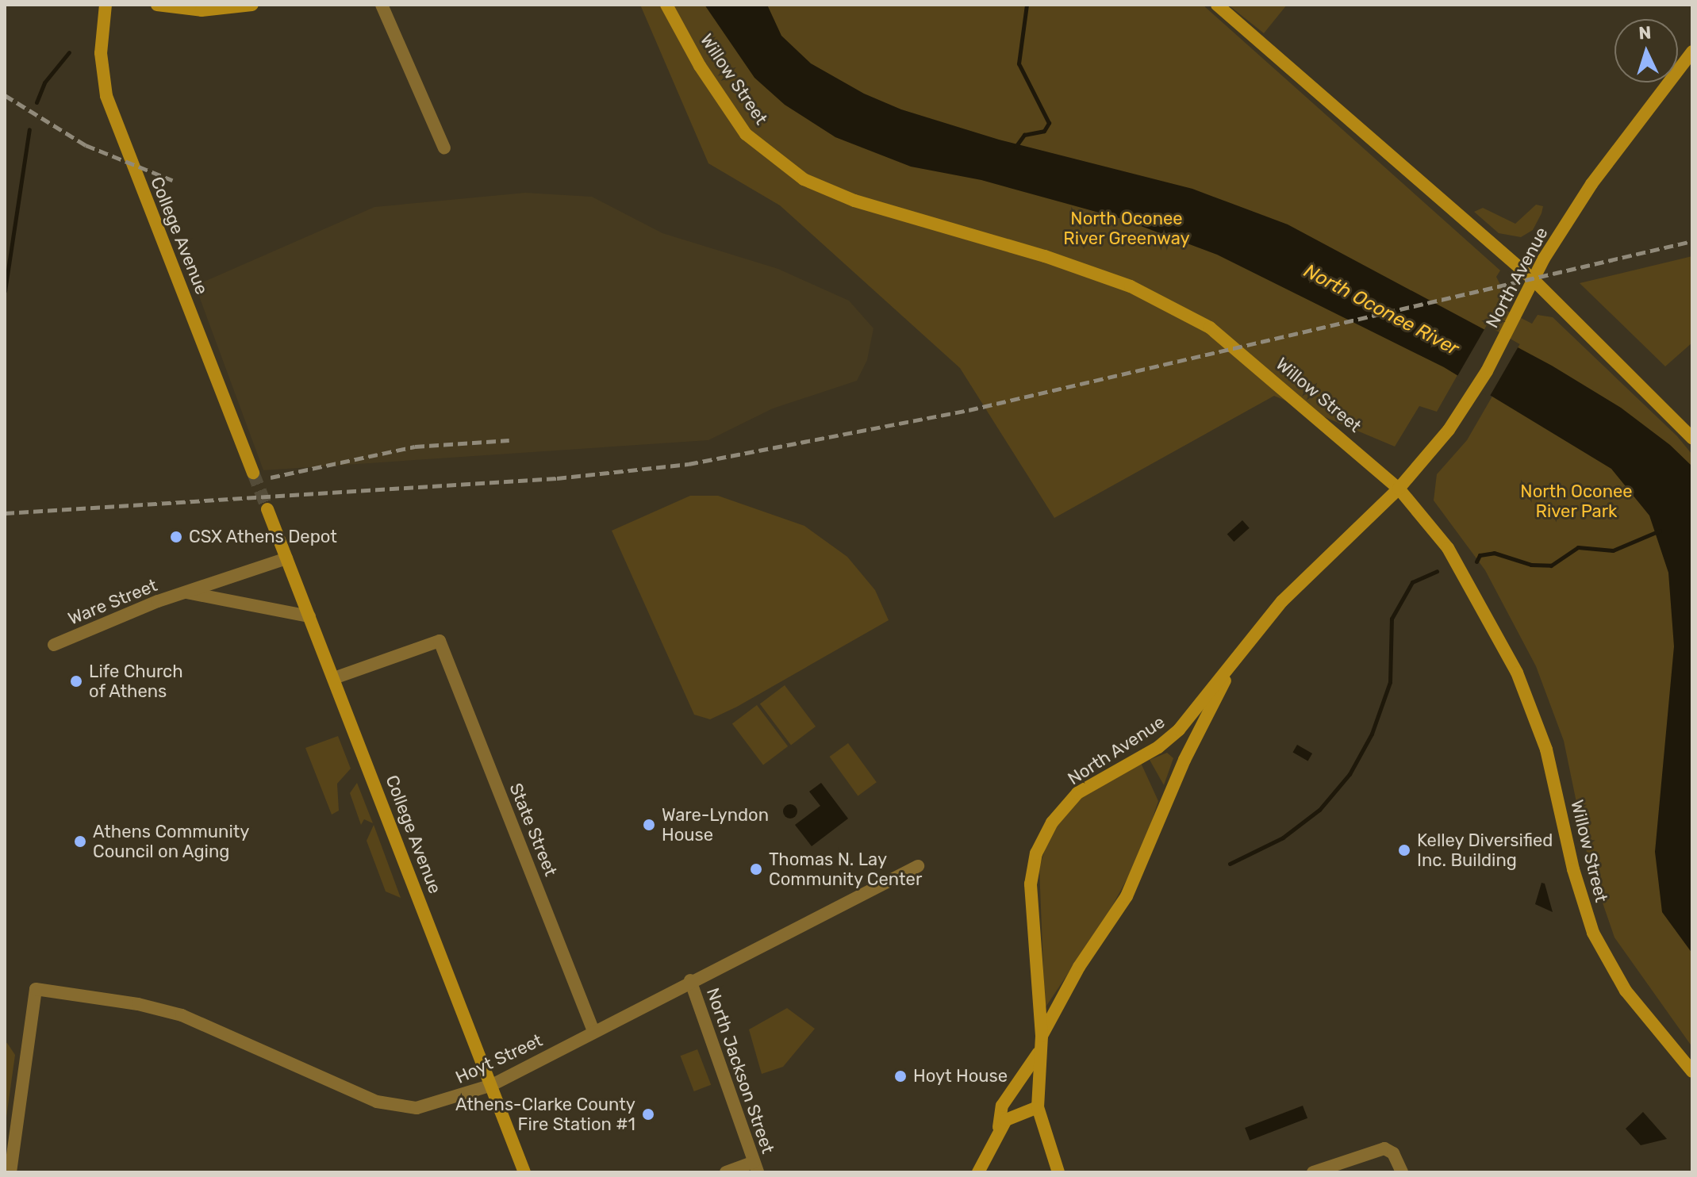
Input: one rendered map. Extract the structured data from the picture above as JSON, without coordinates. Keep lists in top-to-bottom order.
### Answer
{
  "streets": {
    "street": [
      "Willow Street",
      "College Avenue",
      "North Avenue",
      "Ware Street",
      "State Street",
      "Hoyt Street",
      "North Jackson Street"
    ]
  },
  "crossings": [
    ["Willow Street", "North Avenue"],
    ["College Avenue", "Ware Street"],
    ["College Avenue", "State Street"],
    ["College Avenue", "Hoyt Street"],
    ["State Street", "Hoyt Street"],
    ["Hoyt Street", "North Jackson Street"]
  ],
  "water": ["North Oconee River"],
  "parks": ["North Oconee River Greenway", "North Oconee River Park"],
  "places": [
    "CSX Athens Depot",
    "Life Church of Athens",
    "Ware-Lyndon House",
    "Athens Community Council on Aging",
    "Kelley Diversified Inc. Building",
    "Thomas N. Lay Community Center",
    "Hoyt House",
    "Athens-Clarke County Fire Station #1"
  ],
  "north": "top"
}
